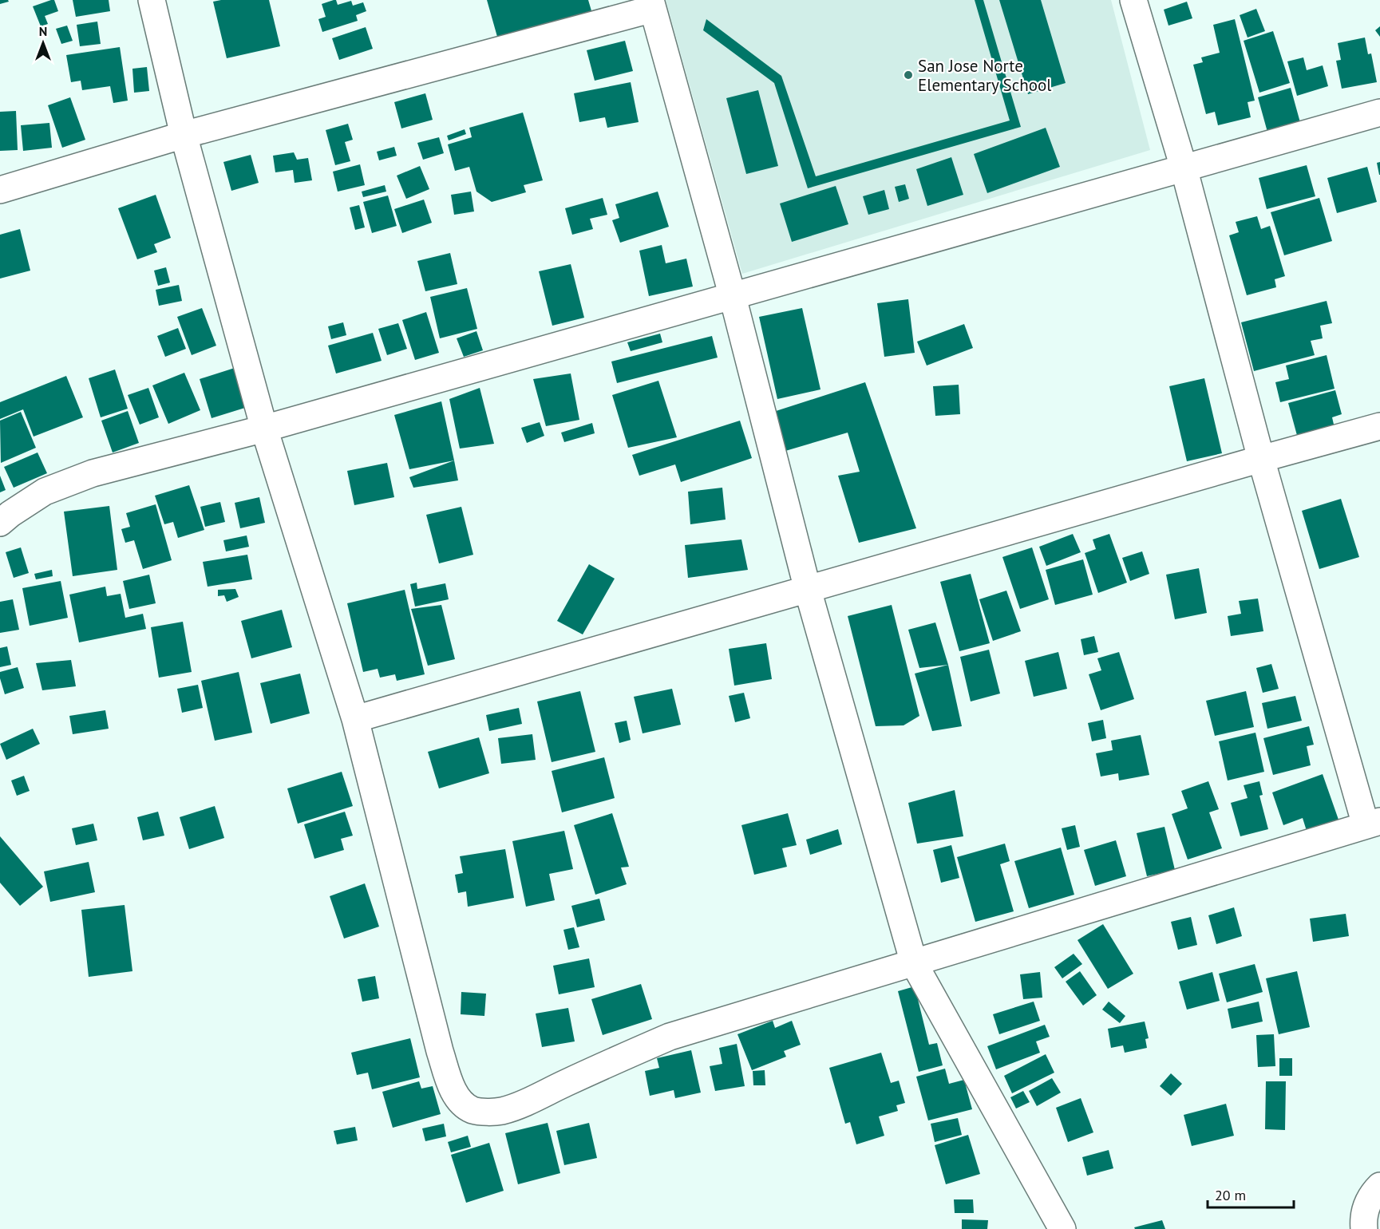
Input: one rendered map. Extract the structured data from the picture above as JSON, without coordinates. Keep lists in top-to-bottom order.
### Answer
{
  "places": ["San Jose Norte Elementary School"],
  "scale_bar": "20 m",
  "north": "top"
}
